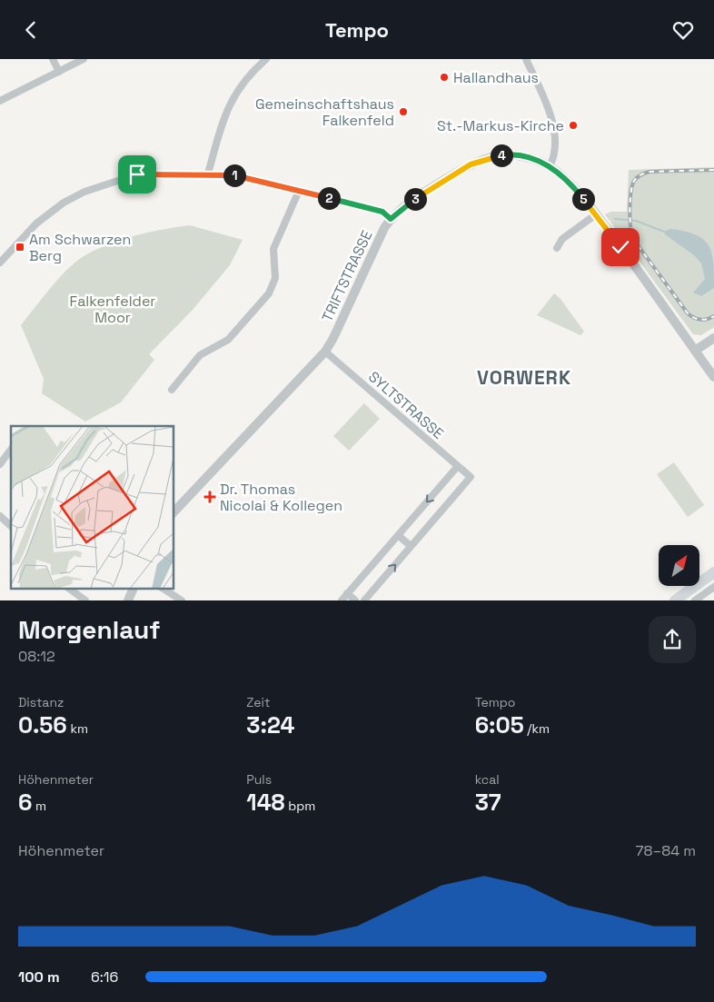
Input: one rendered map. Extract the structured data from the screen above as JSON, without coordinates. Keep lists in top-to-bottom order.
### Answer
{
  "streets": {
    "street": ["TRIFTSTRASSE", "SYLTSTRASSE"]
  },
  "crossings": [
    ["TRIFTSTRASSE", "SYLTSTRASSE"]
  ],
  "districts": ["VORWERK"],
  "parks": ["Falkenfelder Moor"],
  "places": {
    "other": ["Hallandhaus", "Gemeinschaftshaus Falkenfeld", "St.-Markus-Kirche"],
    "transit": ["Am Schwarzen Berg"],
    "health": ["Dr. Thomas Nicolai & Kollegen"]
  },
  "north": "top right",
  "page": {
    "header": "Tempo",
    "pins": [
      "4",
      "1",
      "2",
      "3",
      "5"
    ],
    "heading": ["Morgenlauf", "08:12"],
    "stats": [
      ["Distanz", "0.56 km"],
      ["Zeit", "3:24"],
      ["Tempo", "6:05 /km"],
      ["Höhenmeter", "6 m"],
      ["Puls", "148 bpm"],
      ["kcal", "37"]
    ],
    "chart": ["Höhenmeter", "78–84 m"],
    "list": [
      {
        "name": "100 m",
        "note": "6:16"
      }
    ]
  }
}
